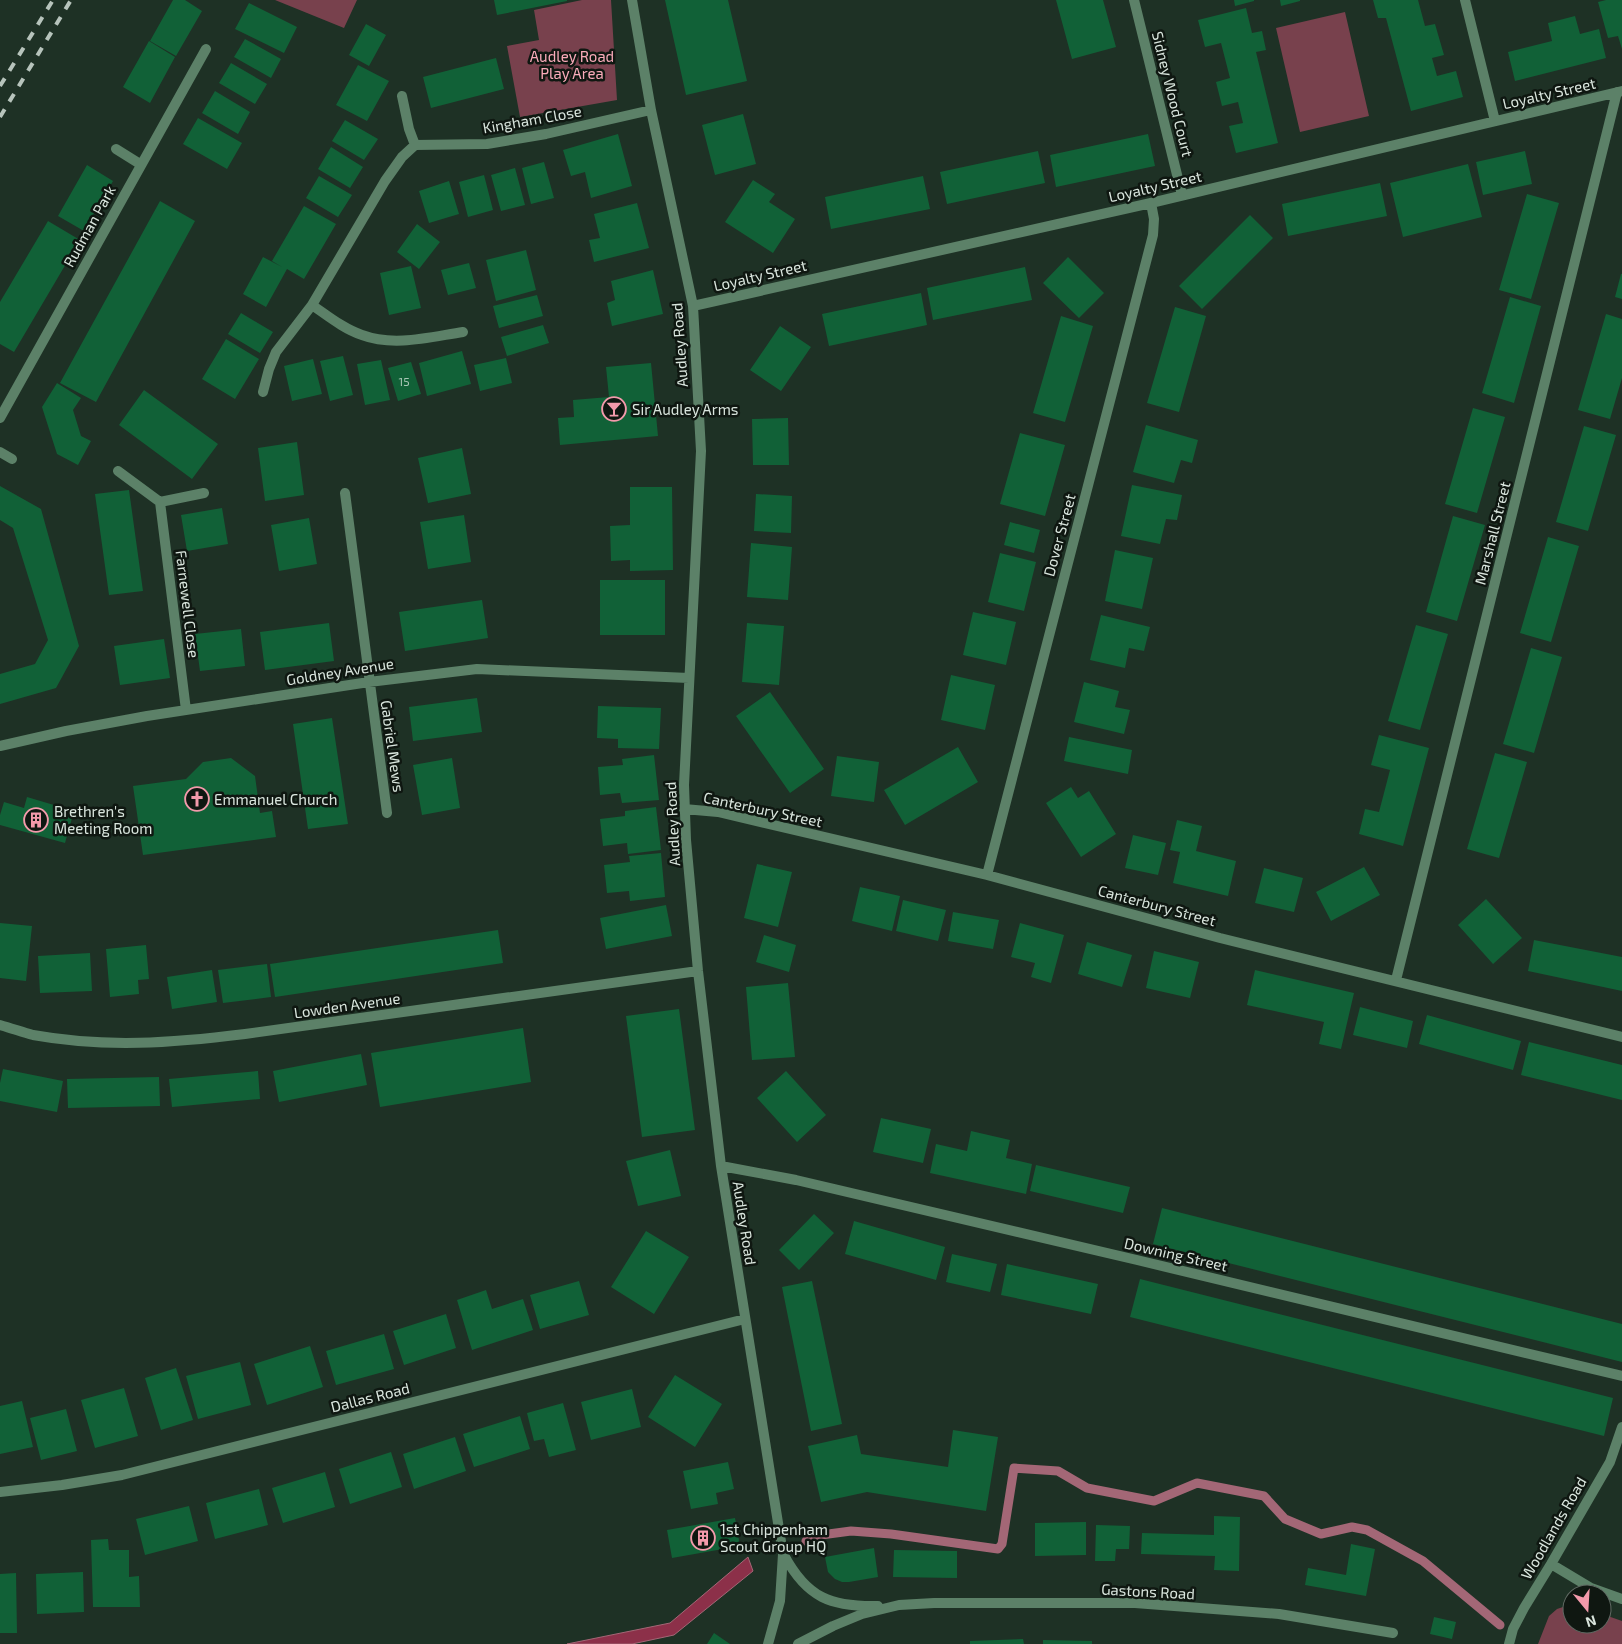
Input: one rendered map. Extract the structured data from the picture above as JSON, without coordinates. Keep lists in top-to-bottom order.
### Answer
{
  "streets": {
    "street": [
      "Loyalty Street",
      "Sidney Wood Court",
      "Kingham Close",
      "Rudman Park",
      "Audley Road",
      "Marshall Street",
      "Dover Street",
      "Farnewell Close",
      "Goldney Avenue",
      "Gabriel Mews",
      "Canterbury Street",
      "Lowden Avenue",
      "Downing Street",
      "Dallas Road",
      "Woodlands Road",
      "Gastons Road"
    ]
  },
  "crossings": [
    ["Loyalty Street", "Sidney Wood Court"],
    ["Loyalty Street", "Audley Road"],
    ["Loyalty Street", "Marshall Street"],
    ["Loyalty Street", "Dover Street"],
    ["Kingham Close", "Audley Road"],
    ["Audley Road", "Goldney Avenue"],
    ["Audley Road", "Canterbury Street"],
    ["Audley Road", "Lowden Avenue"],
    ["Audley Road", "Downing Street"],
    ["Audley Road", "Dallas Road"],
    ["Audley Road", "Gastons Road"],
    ["Marshall Street", "Canterbury Street"],
    ["Dover Street", "Canterbury Street"],
    ["Farnewell Close", "Goldney Avenue"],
    ["Goldney Avenue", "Gabriel Mews"]
  ],
  "parks": ["Audley Road Play Area"],
  "places": {
    "bar": ["Sir Audley Arms"],
    "church": ["Emmanuel Church"],
    "building": ["Brethren's Meeting Room", "1st Chippenham Scout Group HQ"]
  },
  "house_numbers": ["15"],
  "north": "bottom"
}
